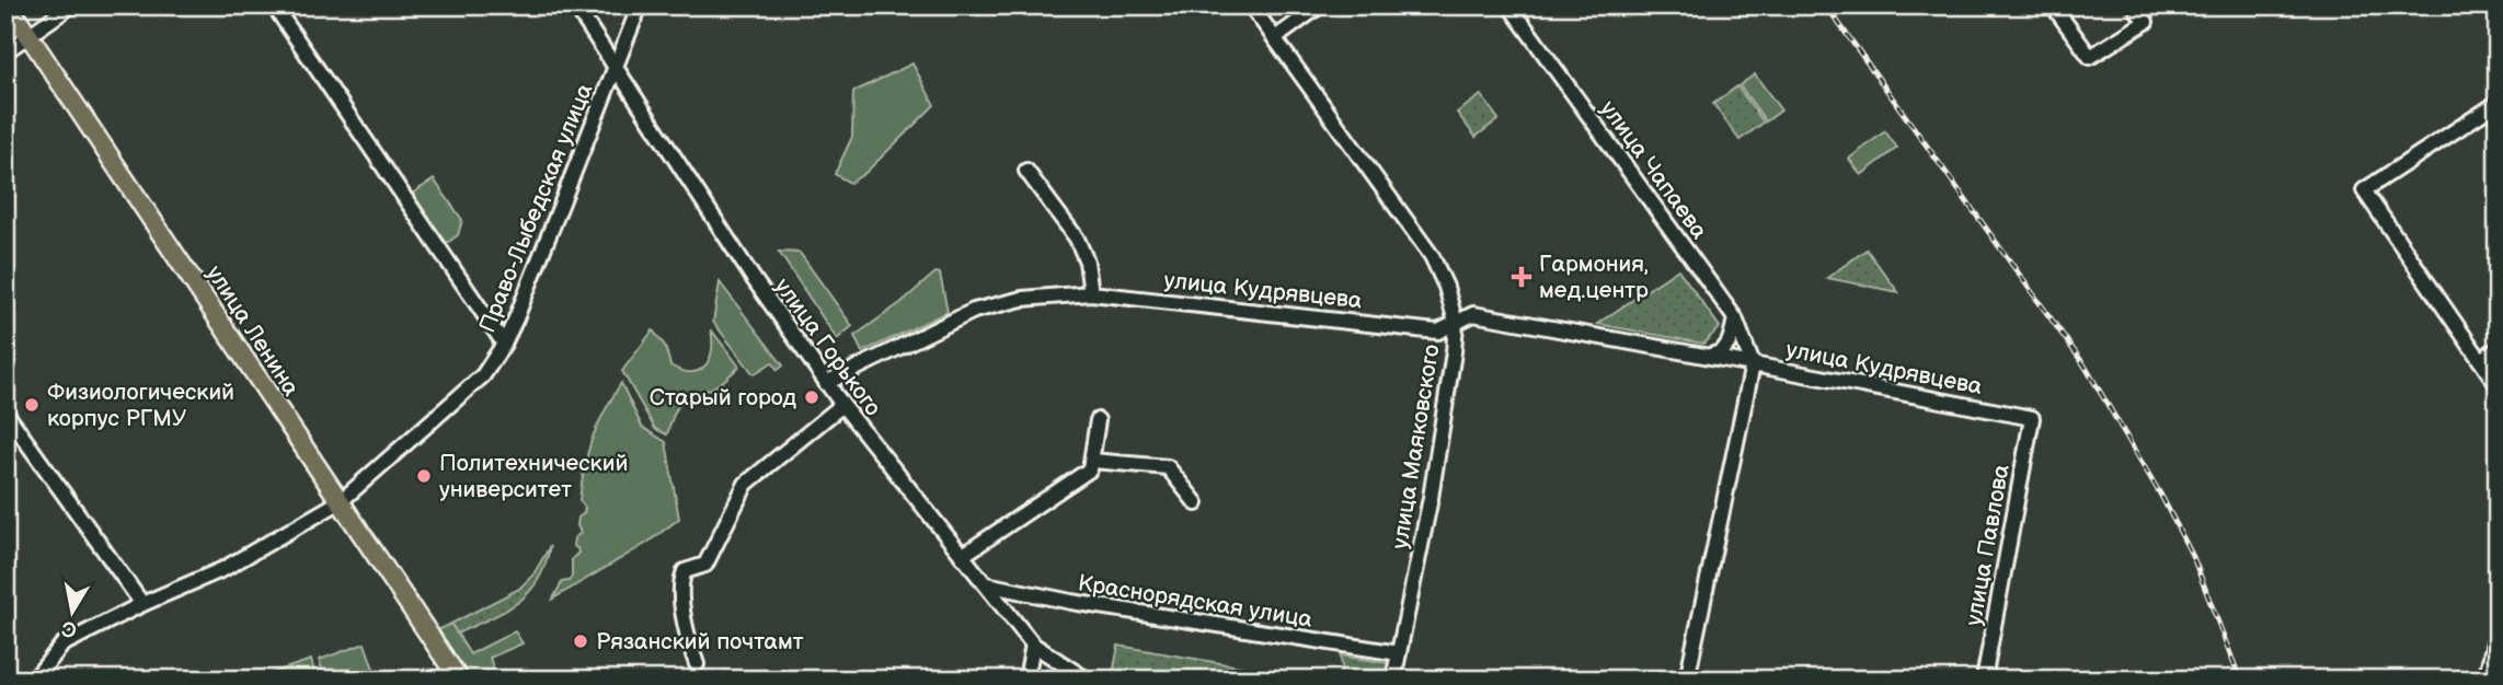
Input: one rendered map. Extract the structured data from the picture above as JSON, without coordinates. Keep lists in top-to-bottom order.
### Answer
{
  "streets": {
    "main road": ["улица Ленина"],
    "street": [
      "улица Чапаева",
      "Право-Лыбедская улица",
      "улица Кудрявцева",
      "улица Горького",
      "улица Маяковского",
      "улица Павлова",
      "Краснорядская улица"
    ]
  },
  "crossings": [
    ["улица Чапаева", "улица Кудрявцева"],
    ["Право-Лыбедская улица", "улица Ленина"],
    ["Право-Лыбедская улица", "улица Горького"],
    ["улица Кудрявцева", "улица Горького"],
    ["улица Кудрявцева", "улица Маяковского"],
    ["улица Кудрявцева", "улица Павлова"],
    ["улица Горького", "Краснорядская улица"],
    ["улица Маяковского", "Краснорядская улица"]
  ],
  "places": {
    "health": ["Гармония, мед.центр"],
    "other": [
      "Старый город",
      "Физиологический корпус РГМУ",
      "Политехнический университет",
      "Рязанский почтамт"
    ]
  },
  "north": "bottom"
}
